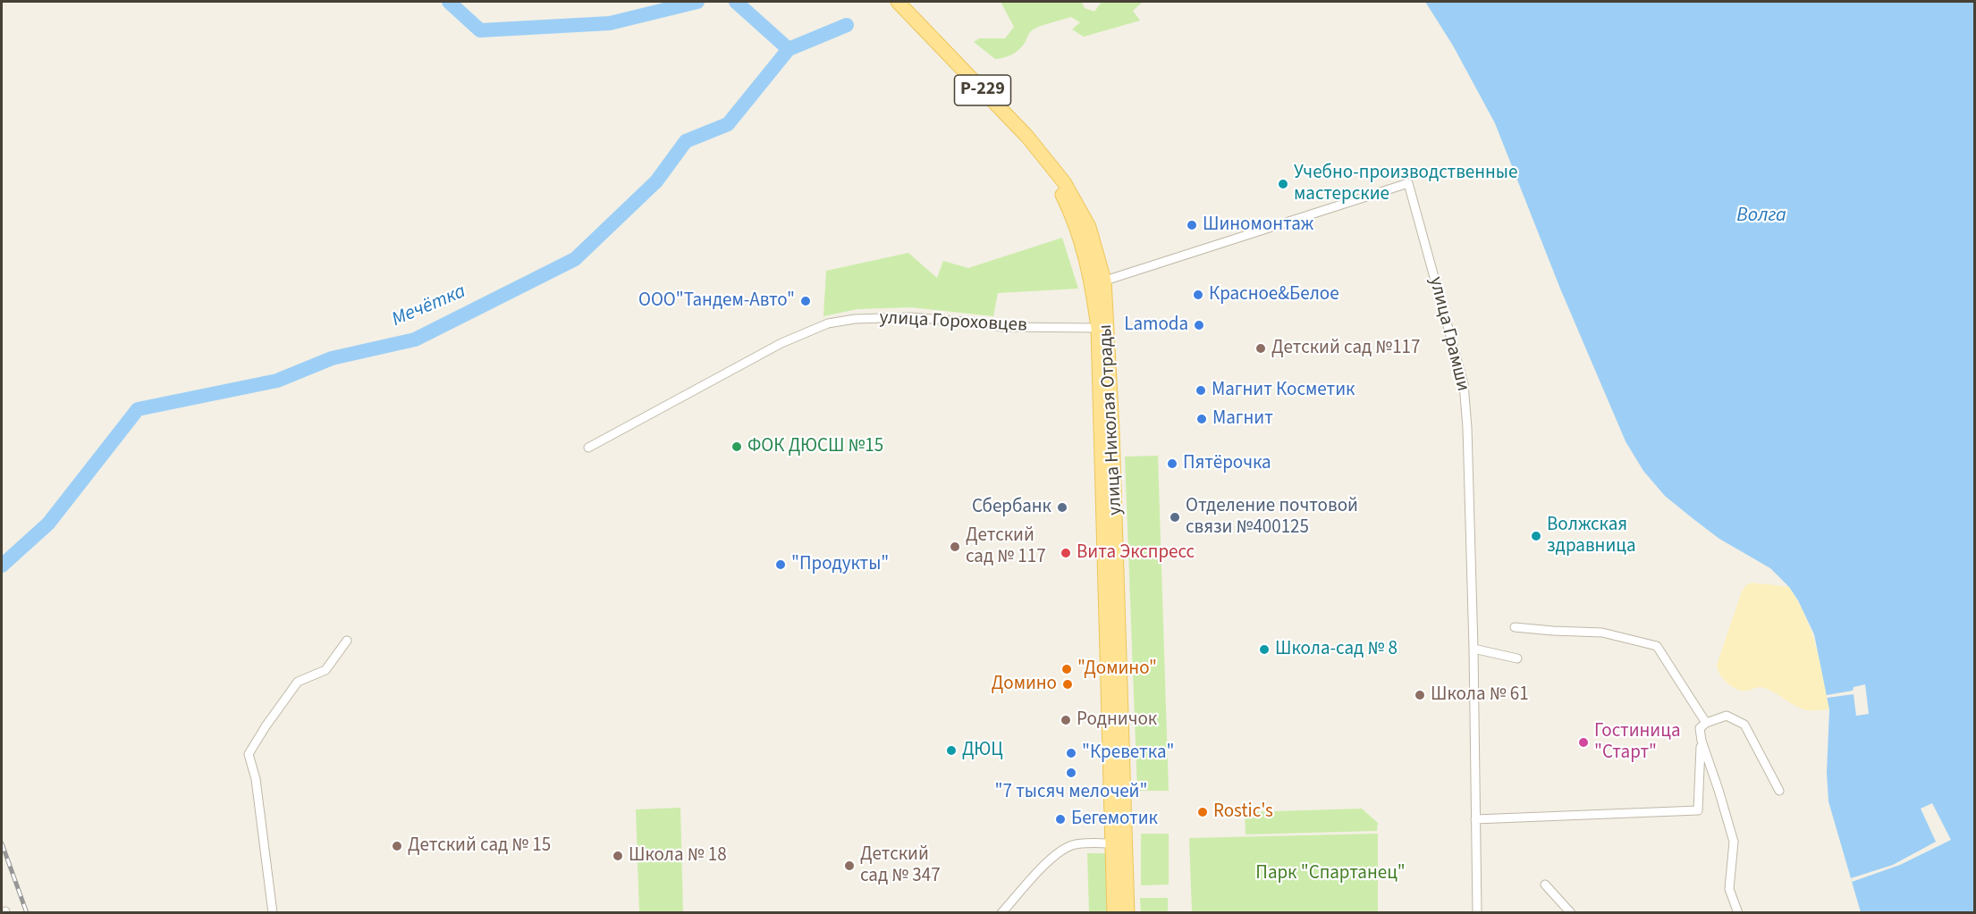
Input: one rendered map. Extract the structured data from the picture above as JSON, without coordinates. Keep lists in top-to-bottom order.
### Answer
{
  "streets": {
    "main road": ["Р-229", "улица Николая Отрады"],
    "street": ["улица Гороховцев", "улица Грамши"]
  },
  "crossings": [
    ["улица Гороховцев", "улица Николая Отрады"],
    ["улица Грамши", "улица Николая Отрады"]
  ],
  "water": ["Волга", "Мечётка"],
  "parks": ["Парк \"Спартанец\""],
  "places": [
    "Учебно-производственные мастерские",
    "Шиномонтаж",
    "Красное&Белое",
    "ООО\"Тандем-Авто\"",
    "Lamoda",
    "Детский сад №117",
    "Магнит Косметик",
    "Магнит",
    "ФОК ДЮСШ №15",
    "Пятёрочка",
    "Сбербанк",
    "Отделение почтовой связи №400125",
    "Волжская здравница",
    "Детский сад № 117",
    "Вита Экспресс",
    "\"Продукты\"",
    "Школа-сад № 8",
    "\"Домино\"",
    "Домино",
    "Школа № 61",
    "Родничок",
    "Гостиница \"Старт\"",
    "ДЮЦ",
    "\"Креветка\"",
    "\"7 тысяч мелочей\"",
    "Rostic's",
    "Бегемотик",
    "Детский сад № 15",
    "Школа № 18",
    "Детский сад № 347"
  ]
}
